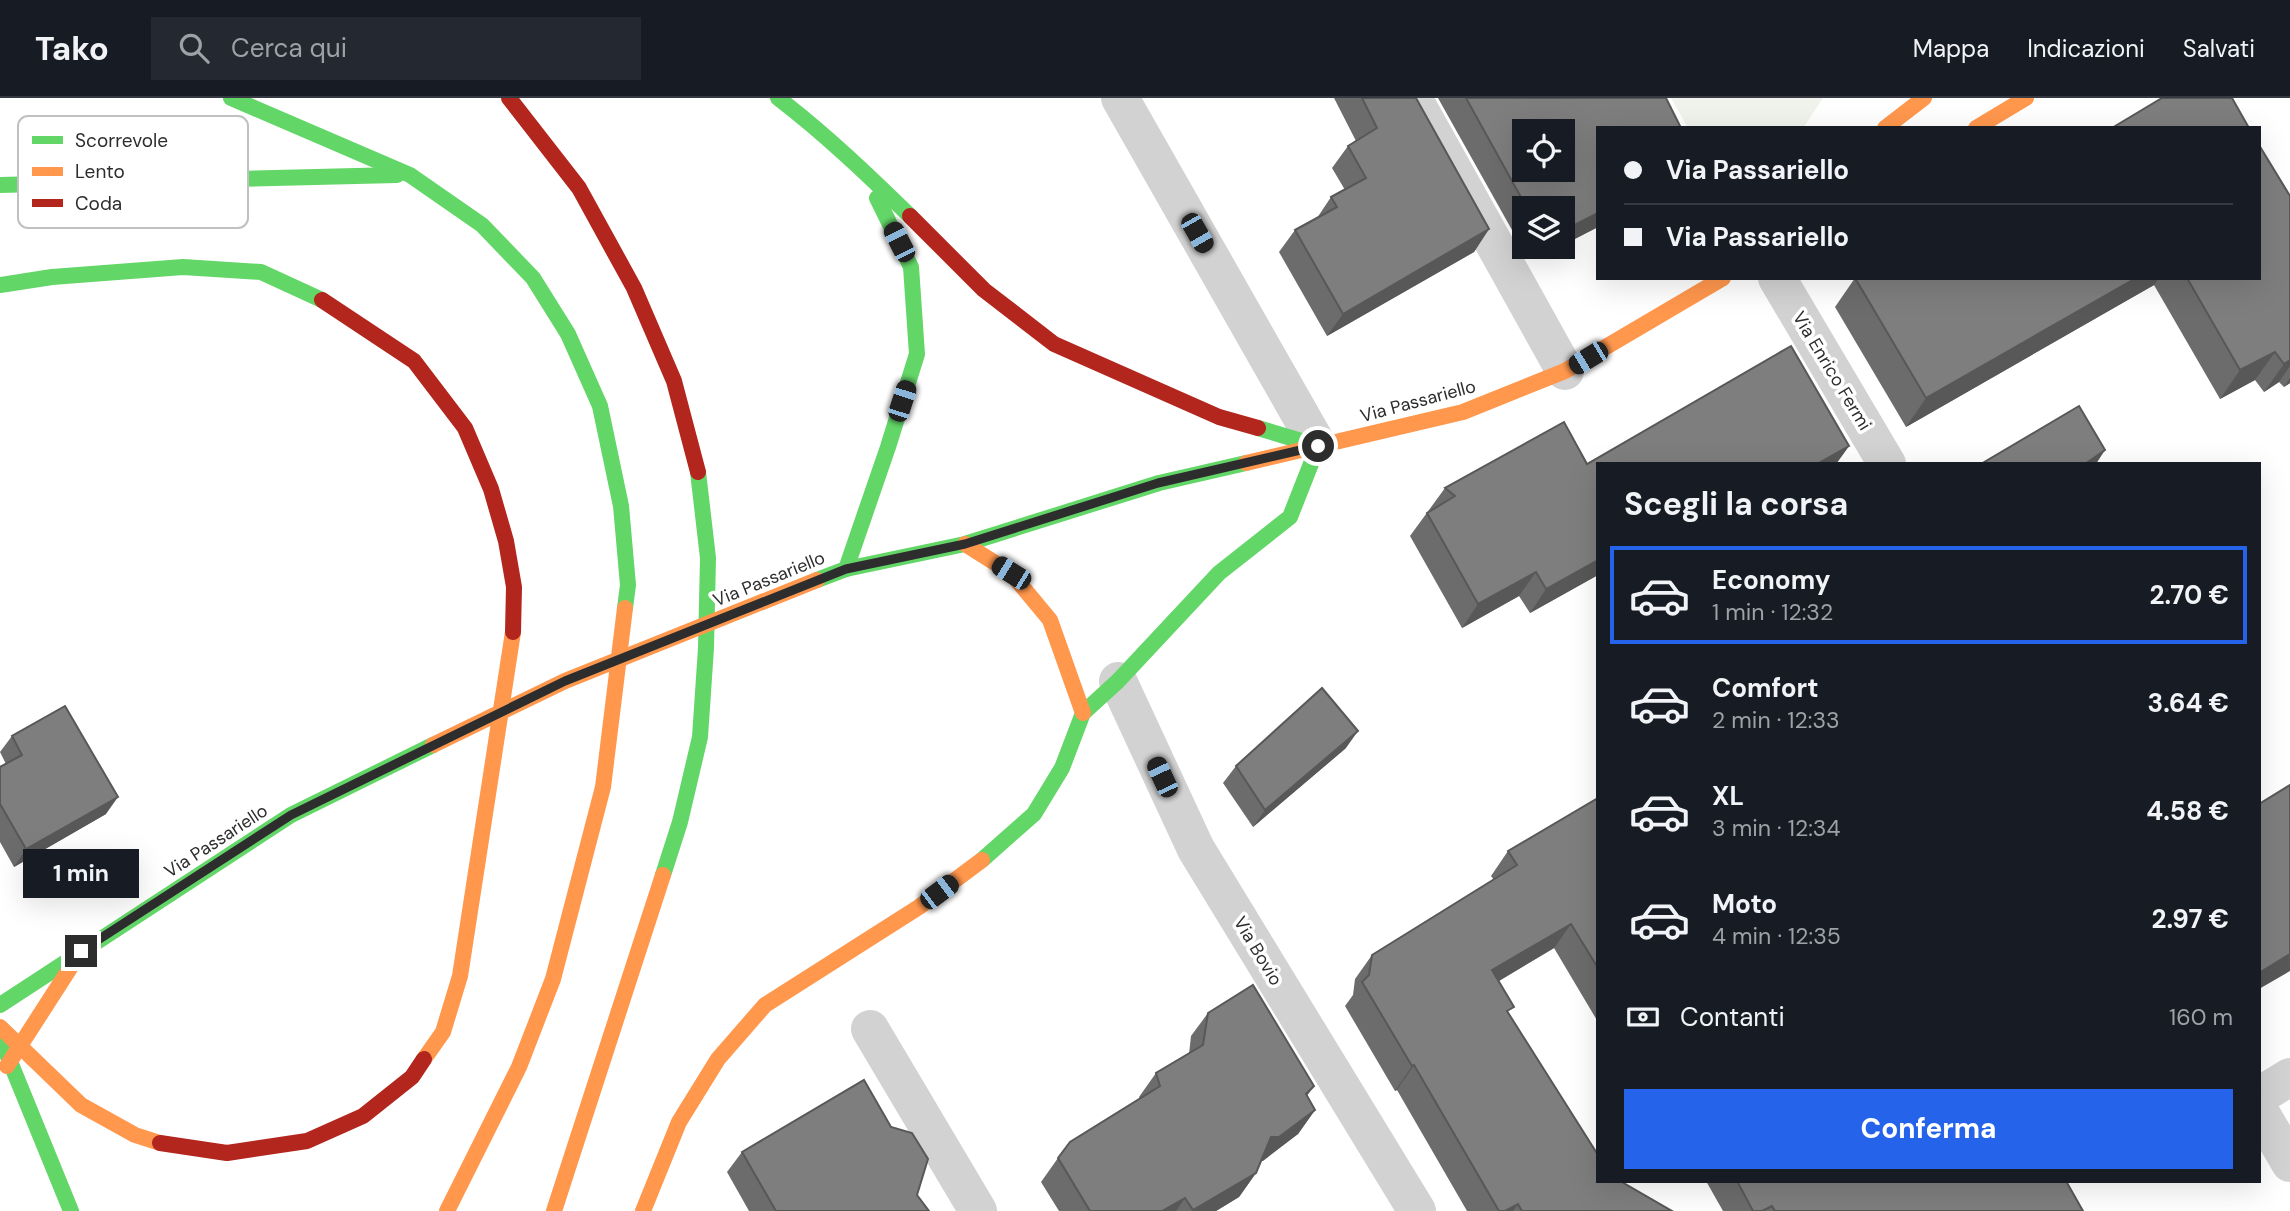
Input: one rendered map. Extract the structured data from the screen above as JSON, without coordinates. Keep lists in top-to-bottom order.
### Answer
{
  "streets": {
    "main road": ["Via Passariello"],
    "street": ["Via Enrico Fermi", "Via Bovio"]
  },
  "legend": ["Scorrevole", "Lento", "Coda"],
  "page": {
    "header": "Tako",
    "search": "Cerca qui",
    "nav": ["Mappa", "Indicazioni", "Salvati"],
    "banner": ["Via Passariello", "Via Passariello"],
    "heading": "Scegli la corsa",
    "list": [
      {
        "name": "Economy",
        "note": "1 min · 12:32",
        "value": "2.70 €"
      },
      {
        "name": "Comfort",
        "note": "2 min · 12:33",
        "value": "3.64 €"
      },
      {
        "name": "XL",
        "note": "3 min · 12:34",
        "value": "4.58 €"
      },
      {
        "name": "Moto",
        "note": "4 min · 12:35",
        "value": "2.97 €"
      }
    ],
    "bubble": "1 min",
    "pay": ["Contanti", "160 m"],
    "buttons": "Conferma"
  }
}
